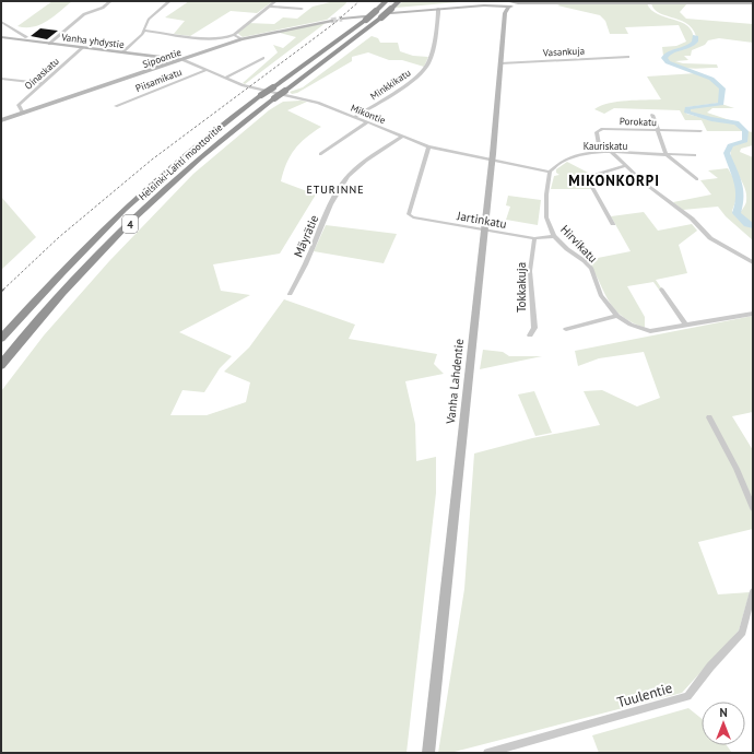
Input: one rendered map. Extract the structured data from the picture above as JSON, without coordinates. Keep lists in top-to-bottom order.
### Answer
{
  "streets": {
    "highway": ["Helsinki-Lahti moottoritie", "4"],
    "main road": ["Vanha yhdystie", "Sipoontie", "Vanha Lahdentie"],
    "street": [
      "Vasankuja",
      "Oinaskatu",
      "Piisamikatu",
      "Minkkikatu",
      "Mikontie",
      "Porokatu",
      "Kauriskatu",
      "Jartinkatu",
      "Mäyrätie",
      "Hirvikatu",
      "Tokkakuja",
      "Tuulentie"
    ]
  },
  "crossings": [
    ["Vanha yhdystie", "Sipoontie"],
    ["Vanha yhdystie", "Oinaskatu"],
    ["Vanha yhdystie", "Mikontie"],
    ["Vasankuja", "Vanha Lahdentie"],
    ["Sipoontie", "Oinaskatu"],
    ["Sipoontie", "Mikontie"],
    ["Piisamikatu", "Mikontie"],
    ["Minkkikatu", "Mikontie"],
    ["Mikontie", "Kauriskatu"],
    ["Mikontie", "Jartinkatu"],
    ["Mikontie", "Mäyrätie"],
    ["Mikontie", "Hirvikatu"],
    ["Porokatu", "Kauriskatu"],
    ["Kauriskatu", "Hirvikatu"],
    ["Jartinkatu", "Hirvikatu"],
    ["Jartinkatu", "Tokkakuja"],
    ["Jartinkatu", "Vanha Lahdentie"]
  ],
  "districts": ["MIKONKORPI", "ETURINNE"],
  "north": "top"
}
